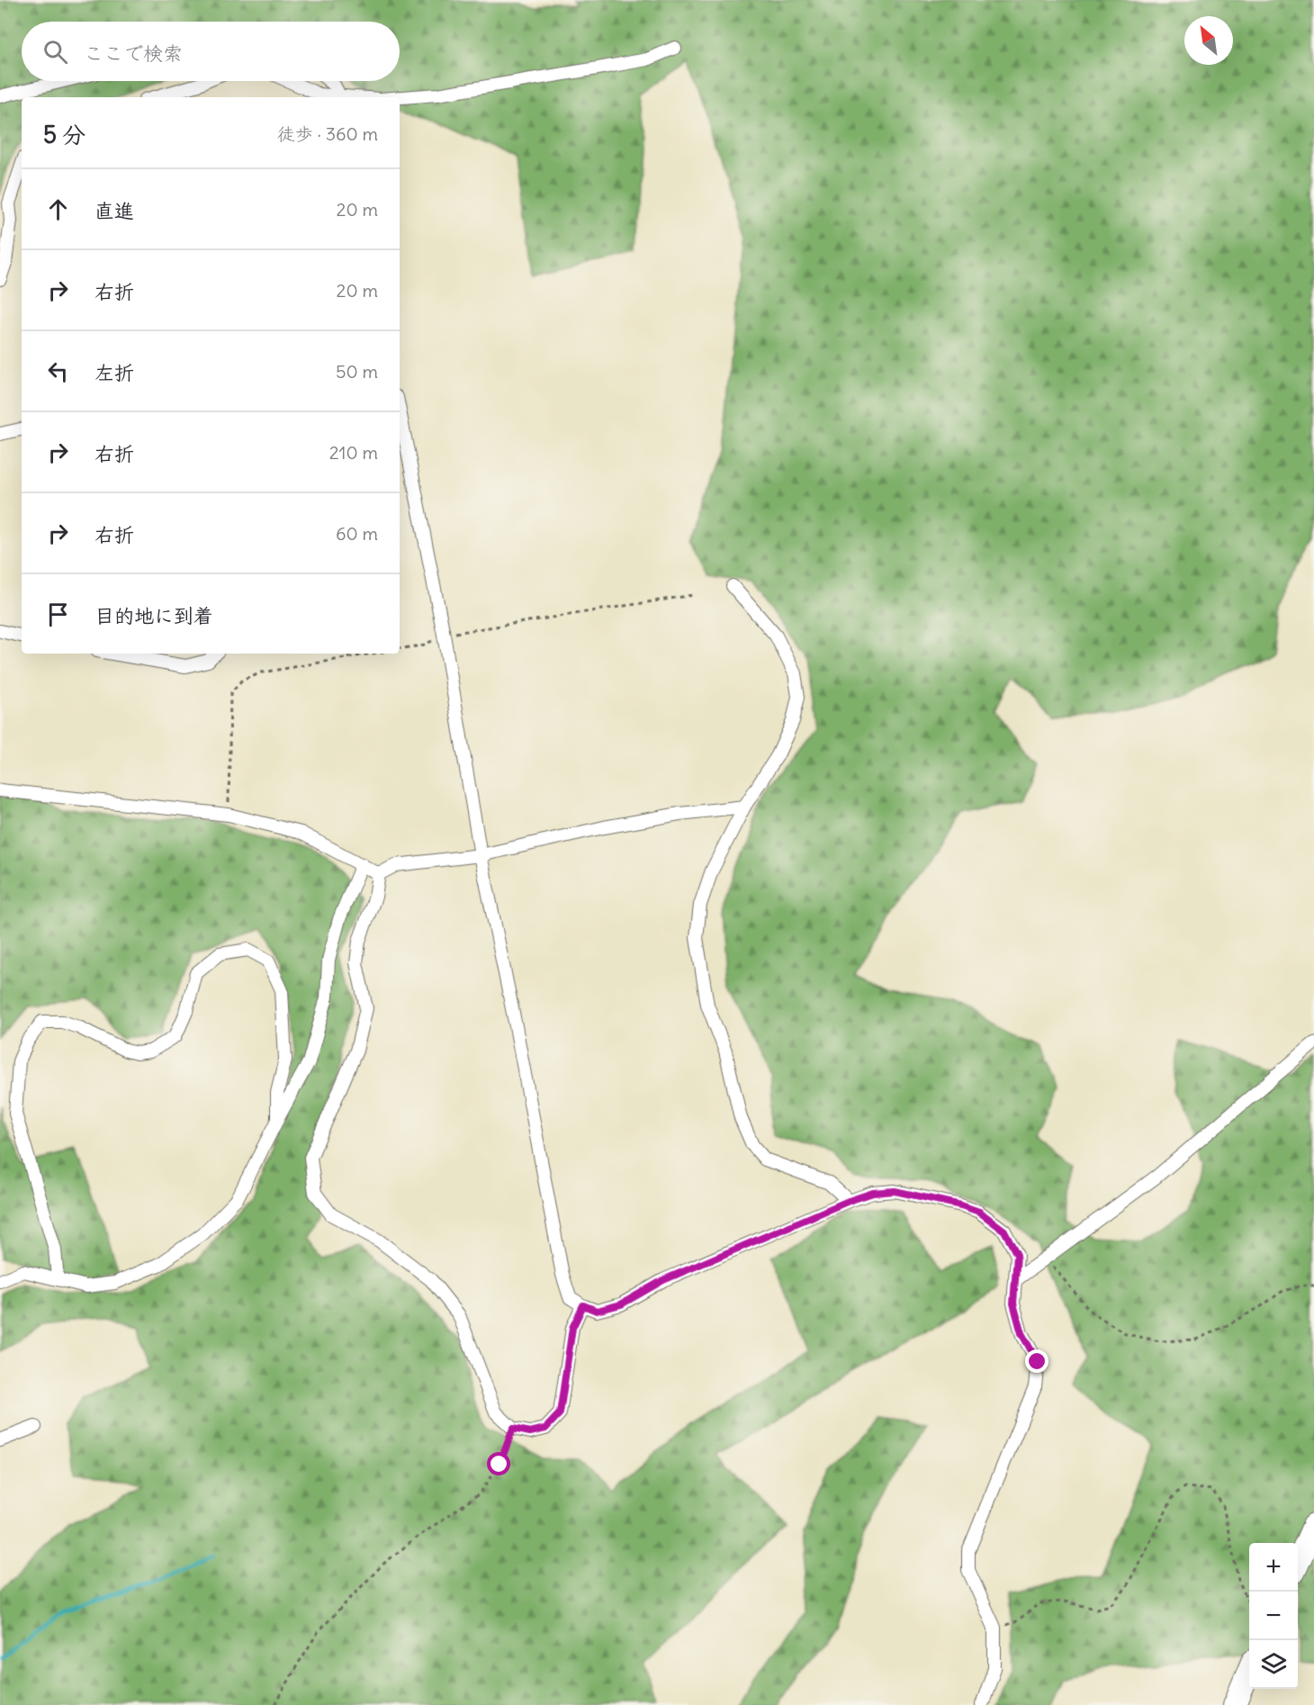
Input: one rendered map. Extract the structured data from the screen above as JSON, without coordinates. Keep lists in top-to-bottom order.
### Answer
{
  "north": "top left",
  "page": {
    "search": "ここで検索",
    "heading": ["5 分", "徒歩 · 360 m"],
    "list": [
      ["直進", "20 m"],
      ["右折", "20 m"],
      ["左折", "50 m"],
      ["右折", "210 m"],
      ["右折", "60 m"],
      "目的地に到着"
    ],
    "map_buttons": ["+", "−"]
  }
}
